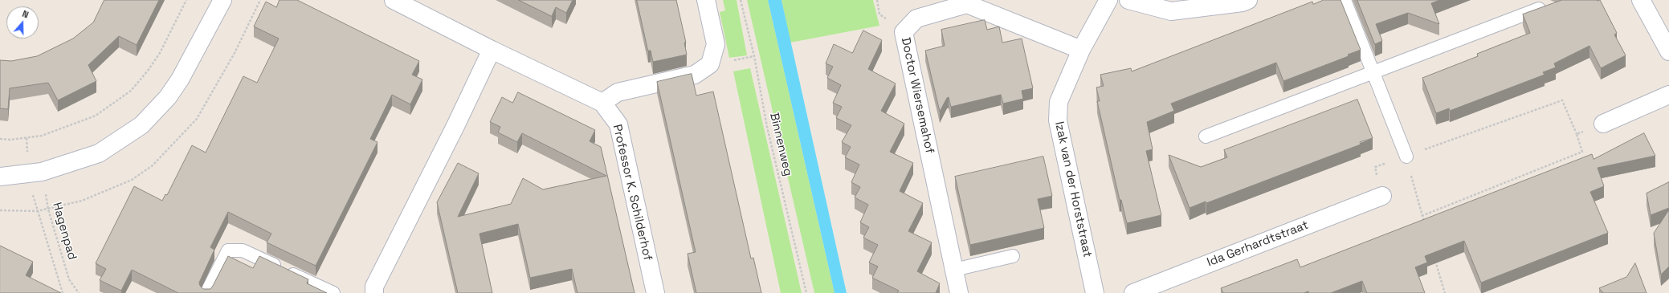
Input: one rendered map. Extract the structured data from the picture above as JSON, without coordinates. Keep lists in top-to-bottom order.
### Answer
{
  "streets": {
    "street": [
      "Doctor Wiersemahof",
      "Izak van der Horststraat",
      "Professor K. Schilderhof",
      "Ida Gerhardtstraat"
    ],
    "path": ["Binnenweg", "Hagenpad"]
  },
  "crossings": [
    ["Doctor Wiersemahof", "Izak van der Horststraat"]
  ],
  "north": "top"
}
